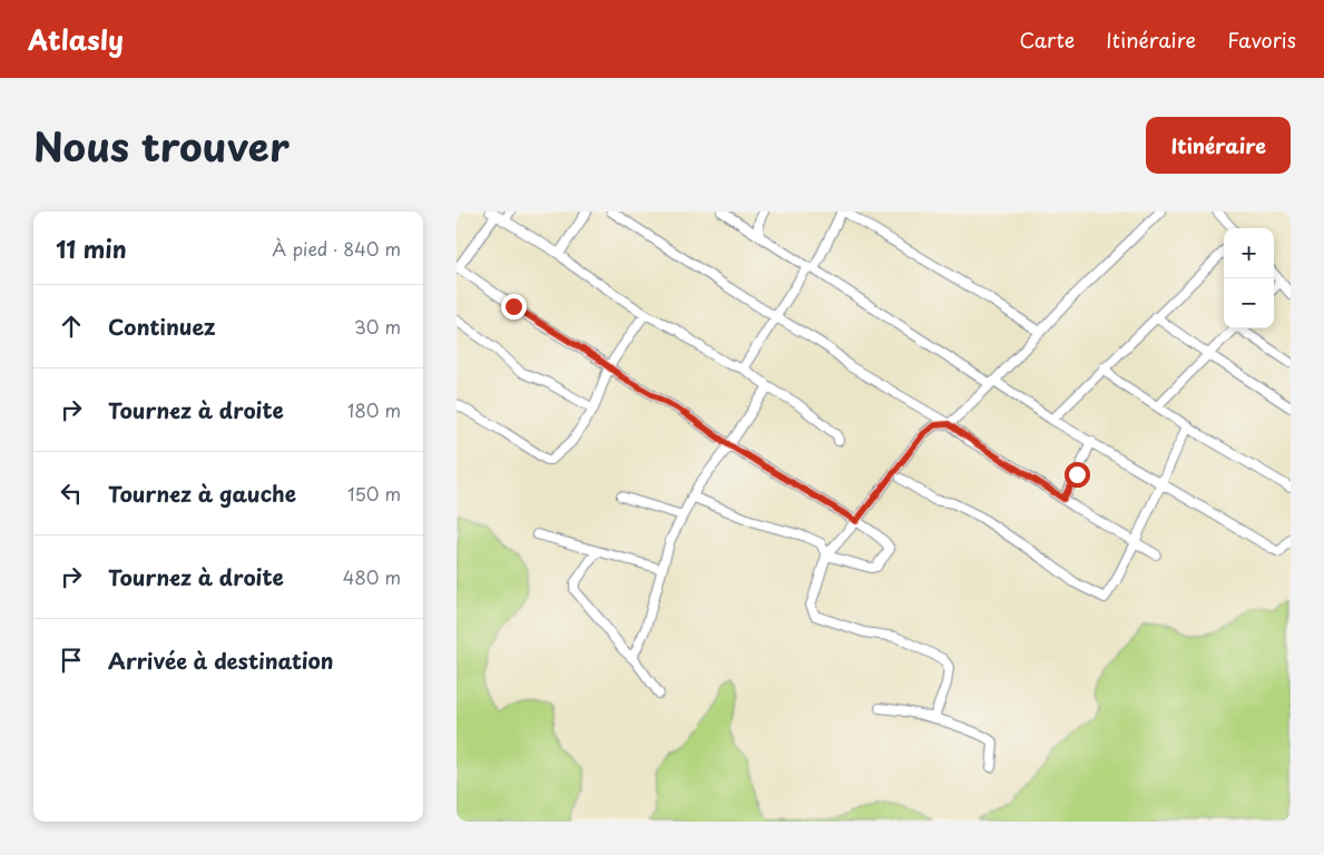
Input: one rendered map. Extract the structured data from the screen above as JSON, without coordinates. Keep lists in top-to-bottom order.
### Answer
{
  "page": {
    "header": "Atlasly",
    "nav": ["Carte", "Itinéraire", "Favoris"],
    "title": "Nous trouver",
    "buttons": "Itinéraire",
    "heading": ["11 min", "À pied · 840 m"],
    "map_buttons": ["+", "−"],
    "list": [
      ["Continuez", "30 m"],
      ["Tournez à droite", "180 m"],
      ["Tournez à gauche", "150 m"],
      ["Tournez à droite", "480 m"],
      "Arrivée à destination"
    ]
  }
}
